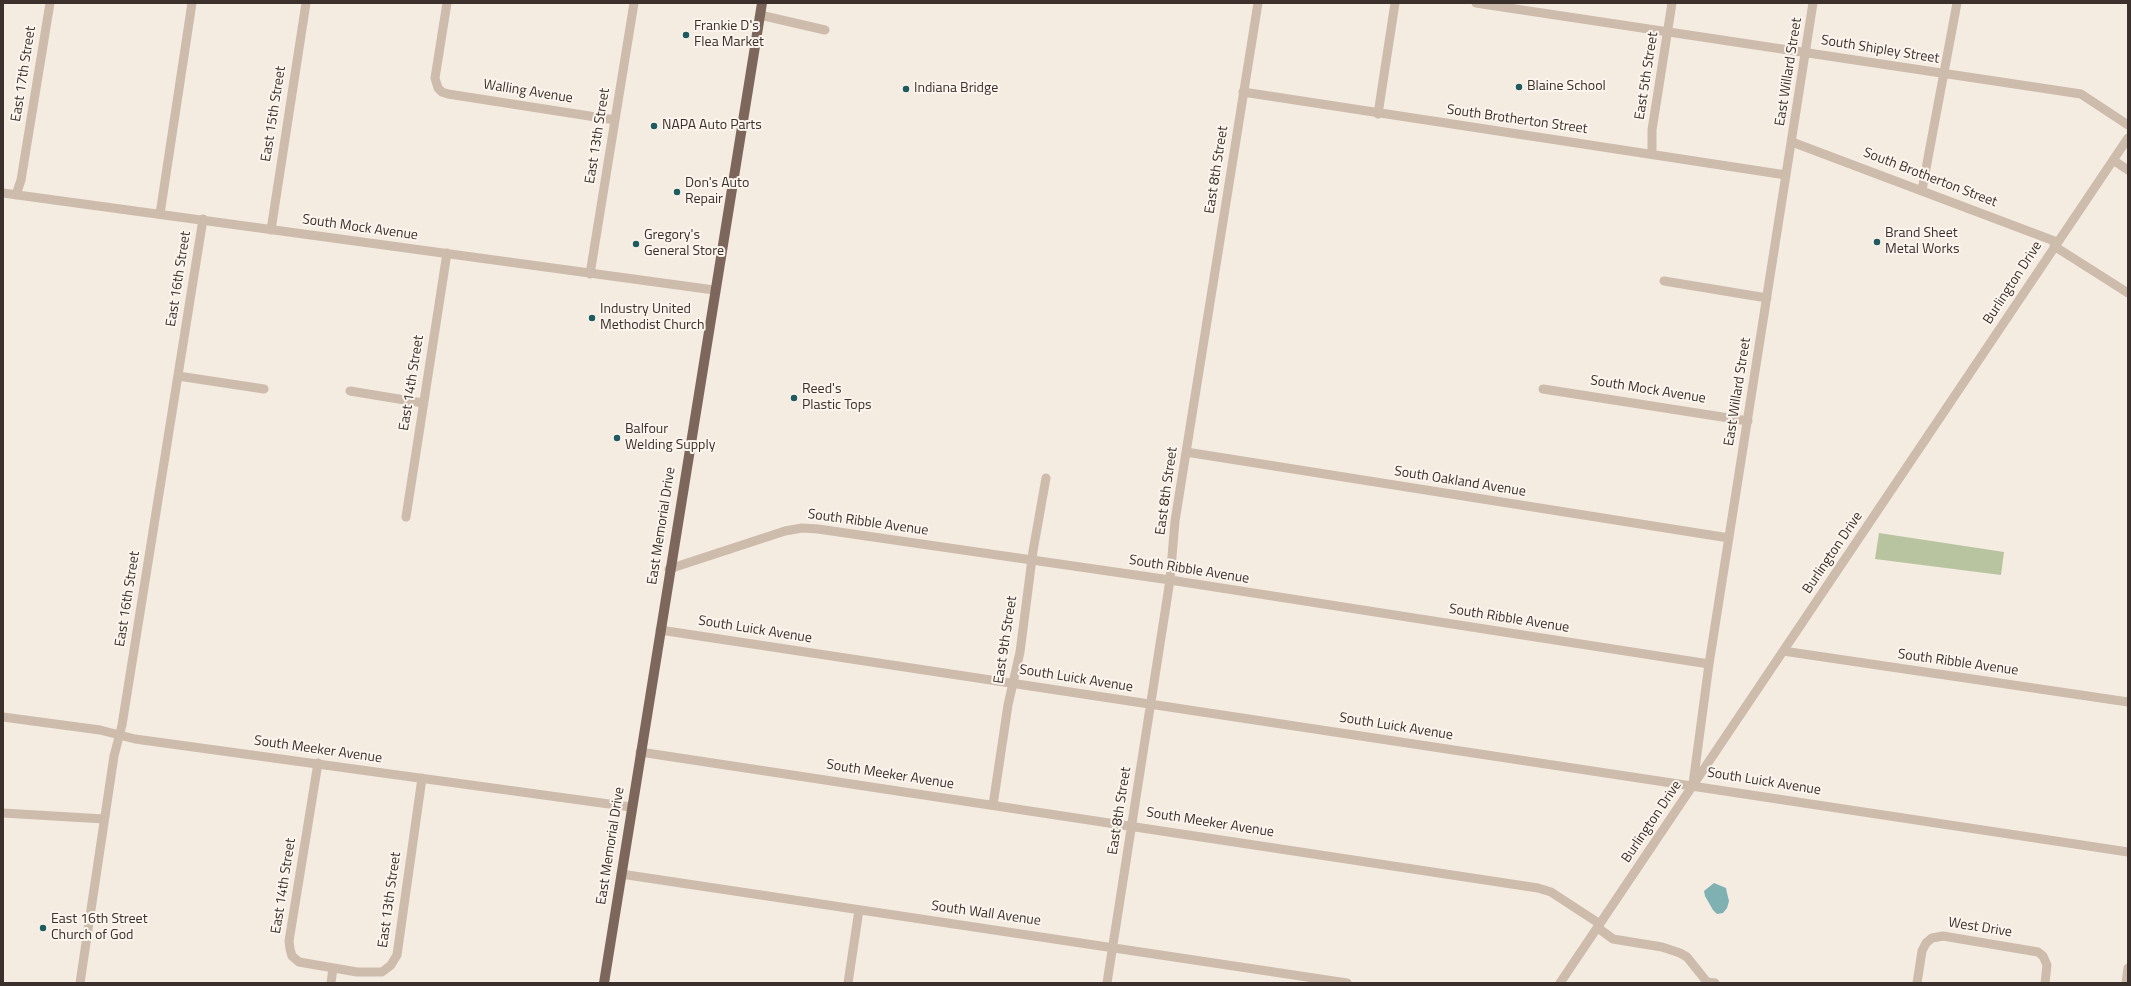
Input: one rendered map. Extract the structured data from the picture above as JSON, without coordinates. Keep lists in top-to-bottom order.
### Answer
{
  "streets": {
    "main road": ["East Memorial Drive"],
    "street": [
      "South Shipley Street",
      "East Willard Street",
      "East 17th Street",
      "East 5th Street",
      "Walling Avenue",
      "East 15th Street",
      "South Brotherton Street",
      "East 13th Street",
      "East 8th Street",
      "South Mock Avenue",
      "East 16th Street",
      "Burlington Drive",
      "East 14th Street",
      "South Oakland Avenue",
      "South Ribble Avenue",
      "South Luick Avenue",
      "East 9th Street",
      "South Meeker Avenue",
      "South Wall Avenue",
      "West Drive"
    ]
  },
  "crossings": [
    ["South Shipley Street", "East Willard Street"],
    ["South Shipley Street", "East 5th Street"],
    ["East Willard Street", "South Brotherton Street"],
    ["East Willard Street", "South Mock Avenue"],
    ["East Willard Street", "Burlington Drive"],
    ["East Willard Street", "South Oakland Avenue"],
    ["East Willard Street", "South Ribble Avenue"],
    ["East Willard Street", "South Luick Avenue"],
    ["East 17th Street", "South Mock Avenue"],
    ["East 5th Street", "South Brotherton Street"],
    ["Walling Avenue", "East 13th Street"],
    ["East 15th Street", "South Mock Avenue"],
    ["South Brotherton Street", "East 8th Street"],
    ["South Brotherton Street", "Burlington Drive"],
    ["East 13th Street", "South Mock Avenue"],
    ["East 13th Street", "East 14th Street"],
    ["East 13th Street", "South Meeker Avenue"],
    ["East 8th Street", "South Oakland Avenue"],
    ["East 8th Street", "South Ribble Avenue"],
    ["East 8th Street", "South Luick Avenue"],
    ["East 8th Street", "South Meeker Avenue"],
    ["East 8th Street", "South Wall Avenue"],
    ["South Mock Avenue", "East 16th Street"],
    ["South Mock Avenue", "East 14th Street"],
    ["South Mock Avenue", "East Memorial Drive"],
    ["East 16th Street", "South Meeker Avenue"],
    ["Burlington Drive", "South Ribble Avenue"],
    ["Burlington Drive", "South Luick Avenue"],
    ["Burlington Drive", "South Meeker Avenue"],
    ["East 14th Street", "South Meeker Avenue"],
    ["South Ribble Avenue", "East Memorial Drive"],
    ["South Ribble Avenue", "East 9th Street"],
    ["East Memorial Drive", "South Luick Avenue"],
    ["East Memorial Drive", "South Meeker Avenue"],
    ["East Memorial Drive", "South Wall Avenue"],
    ["South Luick Avenue", "East 9th Street"],
    ["East 9th Street", "South Meeker Avenue"]
  ],
  "places": [
    "Frankie D's Flea Market",
    "Blaine School",
    "Indiana Bridge",
    "NAPA Auto Parts",
    "Don's Auto Repair",
    "Brand Sheet Metal Works",
    "Gregory's General Store",
    "Industry United Methodist Church",
    "Reed's Plastic Tops",
    "Balfour Welding Supply",
    "East 16th Street Church of God"
  ]
}
